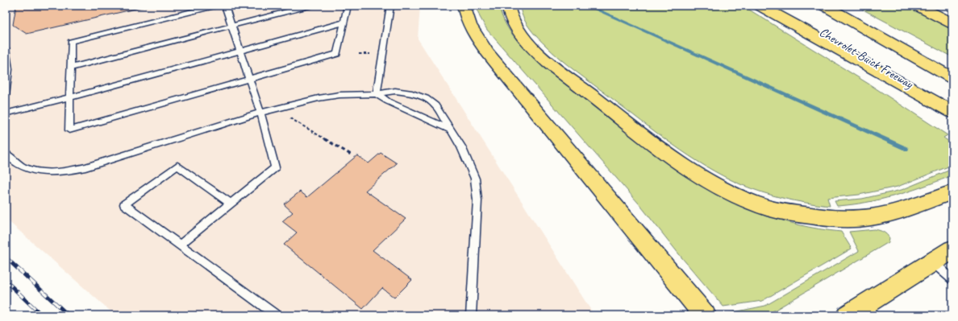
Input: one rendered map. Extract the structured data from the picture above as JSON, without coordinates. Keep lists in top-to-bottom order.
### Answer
{
  "streets": {
    "main road": ["Chevrolet-Buick Freeway"]
  }
}
